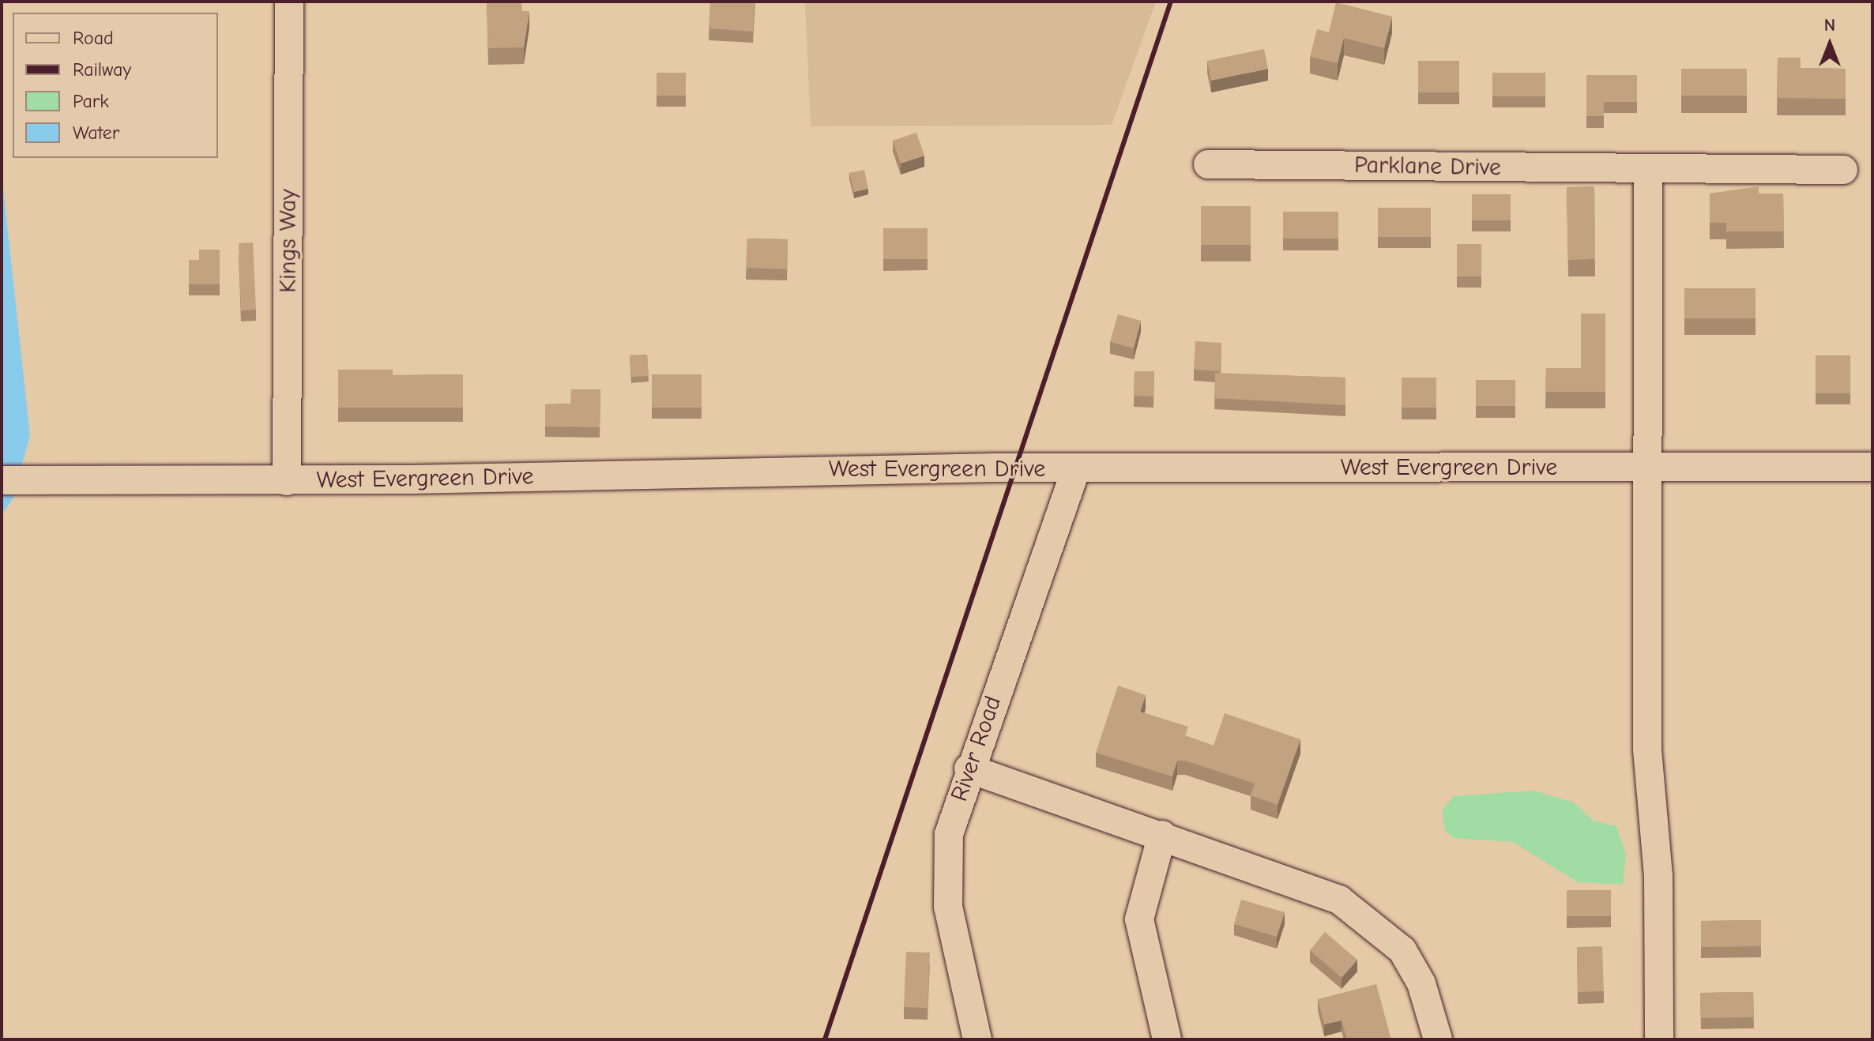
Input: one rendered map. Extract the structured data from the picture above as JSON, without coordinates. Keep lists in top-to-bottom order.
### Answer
{
  "streets": {
    "street": [
      "Parklane Drive",
      "Kings Way",
      "West Evergreen Drive",
      "River Road"
    ]
  },
  "crossings": [
    ["Kings Way", "West Evergreen Drive"],
    ["West Evergreen Drive", "River Road"]
  ],
  "legend": [
    "Road",
    "Railway",
    "Park",
    "Water"
  ],
  "north": "top"
}
